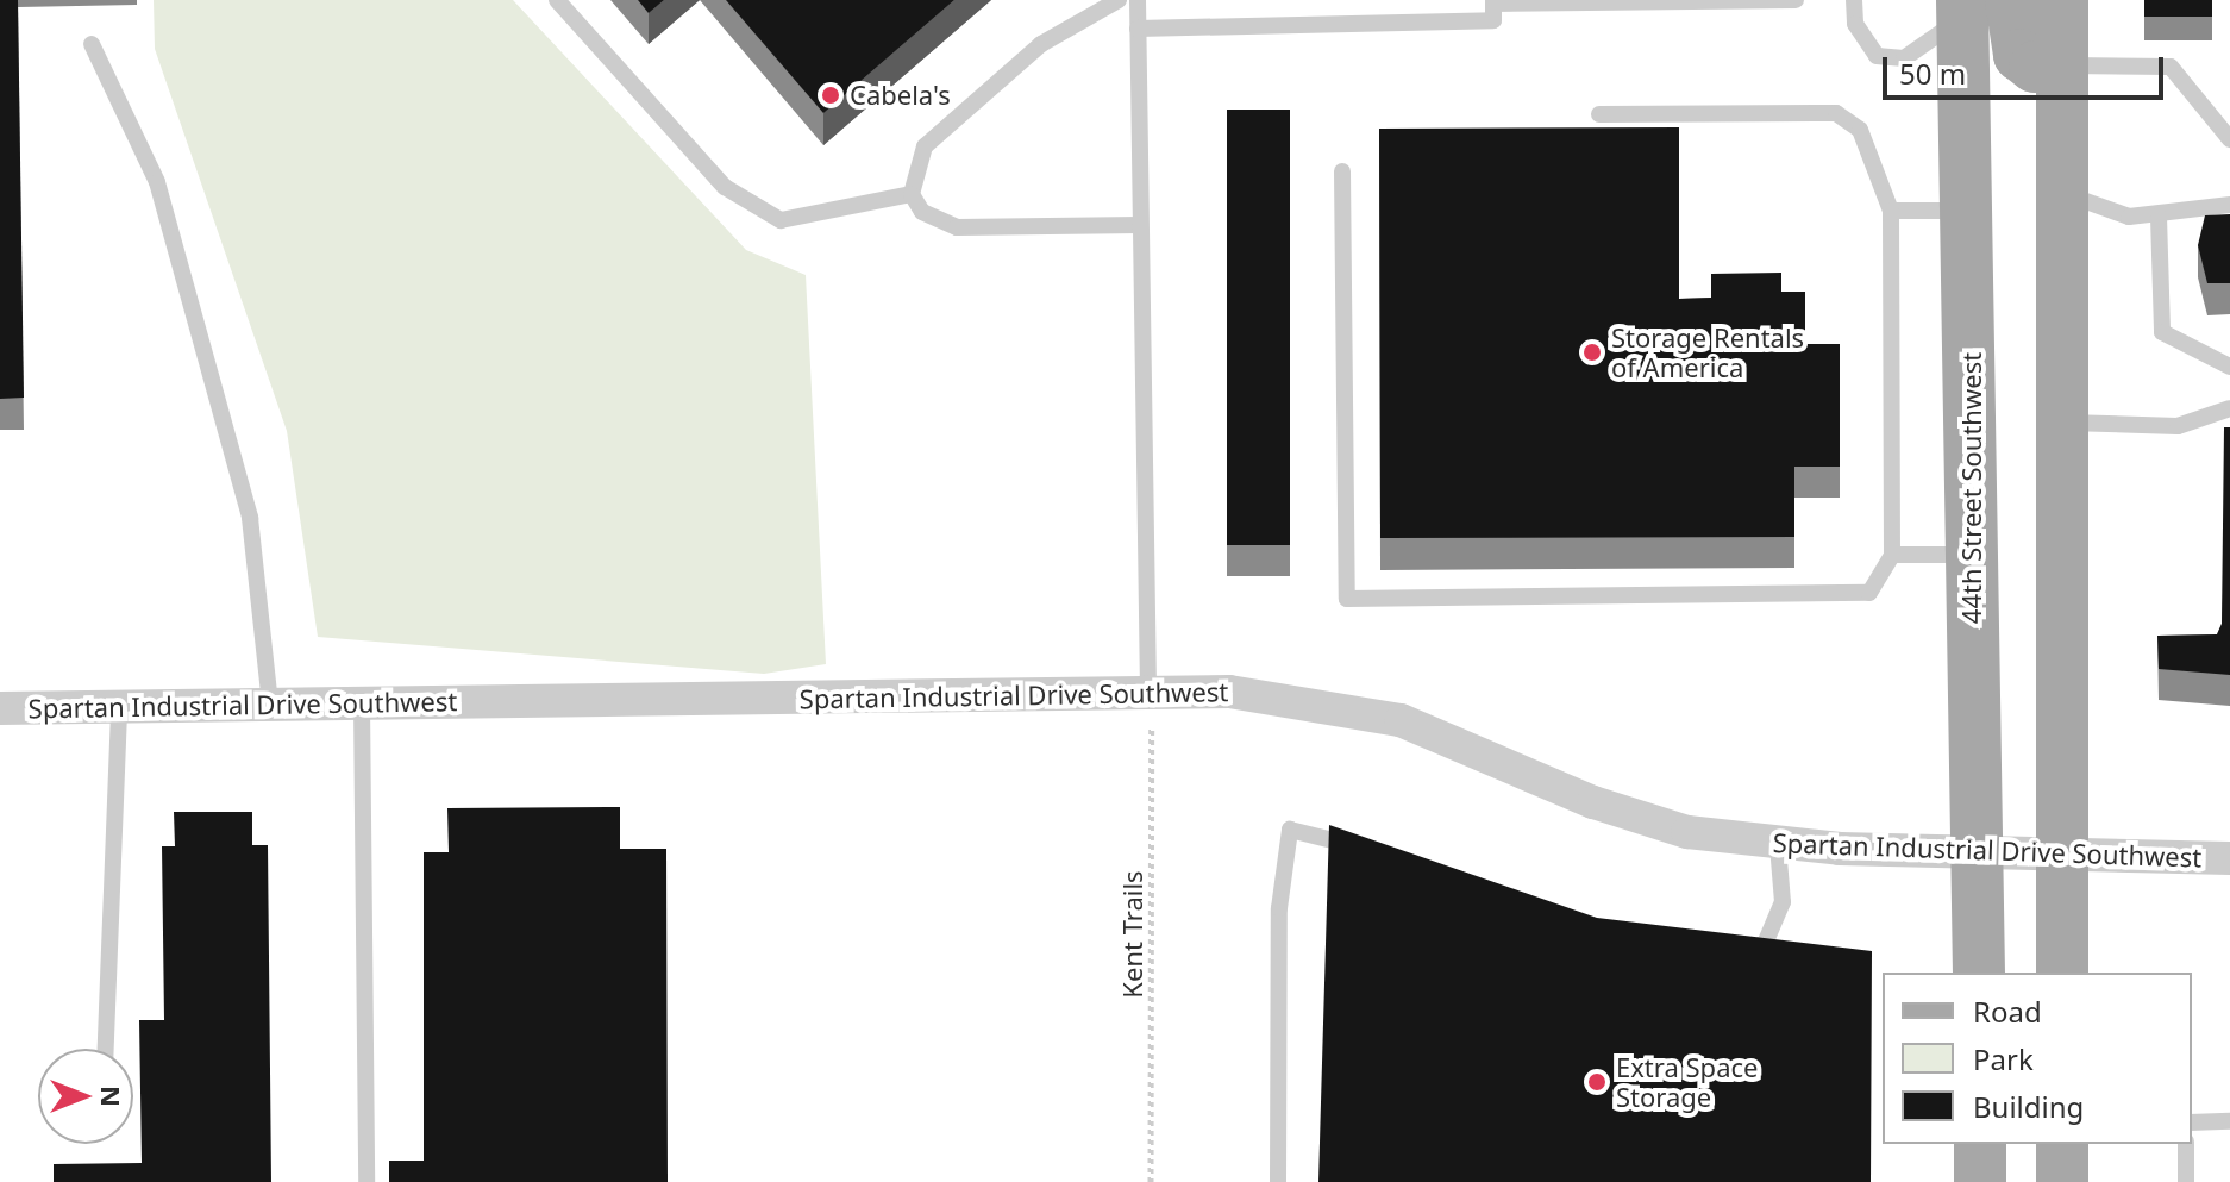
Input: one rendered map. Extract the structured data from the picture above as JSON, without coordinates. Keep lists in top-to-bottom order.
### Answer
{
  "streets": {
    "main road": ["44th Street Southwest"],
    "street": ["Spartan Industrial Drive Southwest"],
    "path": ["Kent Trails"]
  },
  "crossings": [
    ["44th Street Southwest", "Spartan Industrial Drive Southwest"],
    ["Spartan Industrial Drive Southwest", "Kent Trails"]
  ],
  "places": ["Cabela's", "Storage Rentals of America", "Extra Space Storage"],
  "legend": ["Road", "Park", "Building"],
  "scale_bar": "50 m",
  "north": "right"
}
